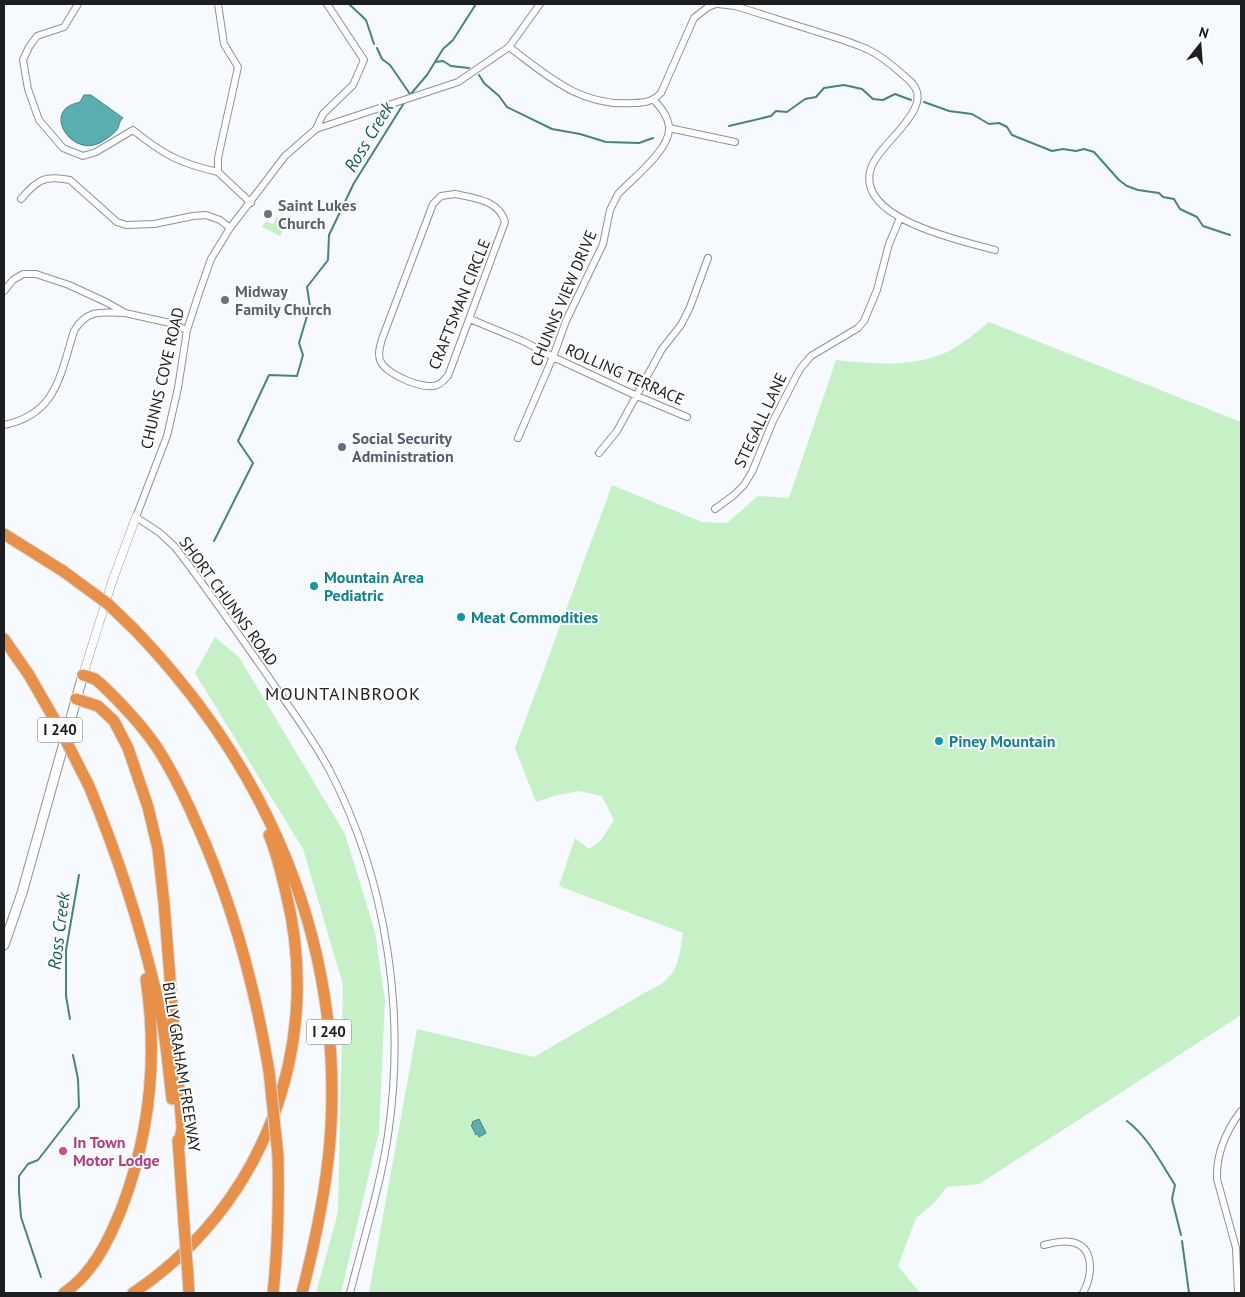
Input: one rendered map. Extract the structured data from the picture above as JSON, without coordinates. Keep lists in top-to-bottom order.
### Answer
{
  "streets": {
    "highway": ["I 240", "BILLY GRAHAM FREEWAY"],
    "main road": ["CHUNNS COVE ROAD"],
    "street": [
      "CHUNNS VIEW DRIVE",
      "CRAFTSMAN CIRCLE",
      "ROLLING TERRACE",
      "STEGALL LANE",
      "SHORT CHUNNS ROAD"
    ]
  },
  "crossings": [
    ["CHUNNS VIEW DRIVE", "ROLLING TERRACE"],
    ["CRAFTSMAN CIRCLE", "ROLLING TERRACE"],
    ["CHUNNS COVE ROAD", "SHORT CHUNNS ROAD"]
  ],
  "districts": ["MOUNTAINBROOK"],
  "water": ["Ross Creek"],
  "places": [
    "Saint Lukes Church",
    "Midway Family Church",
    "Social Security Administration",
    "Mountain Area Pediatric",
    "Meat Commodities",
    "Piney Mountain",
    "In Town Motor Lodge"
  ],
  "north": "top"
}
